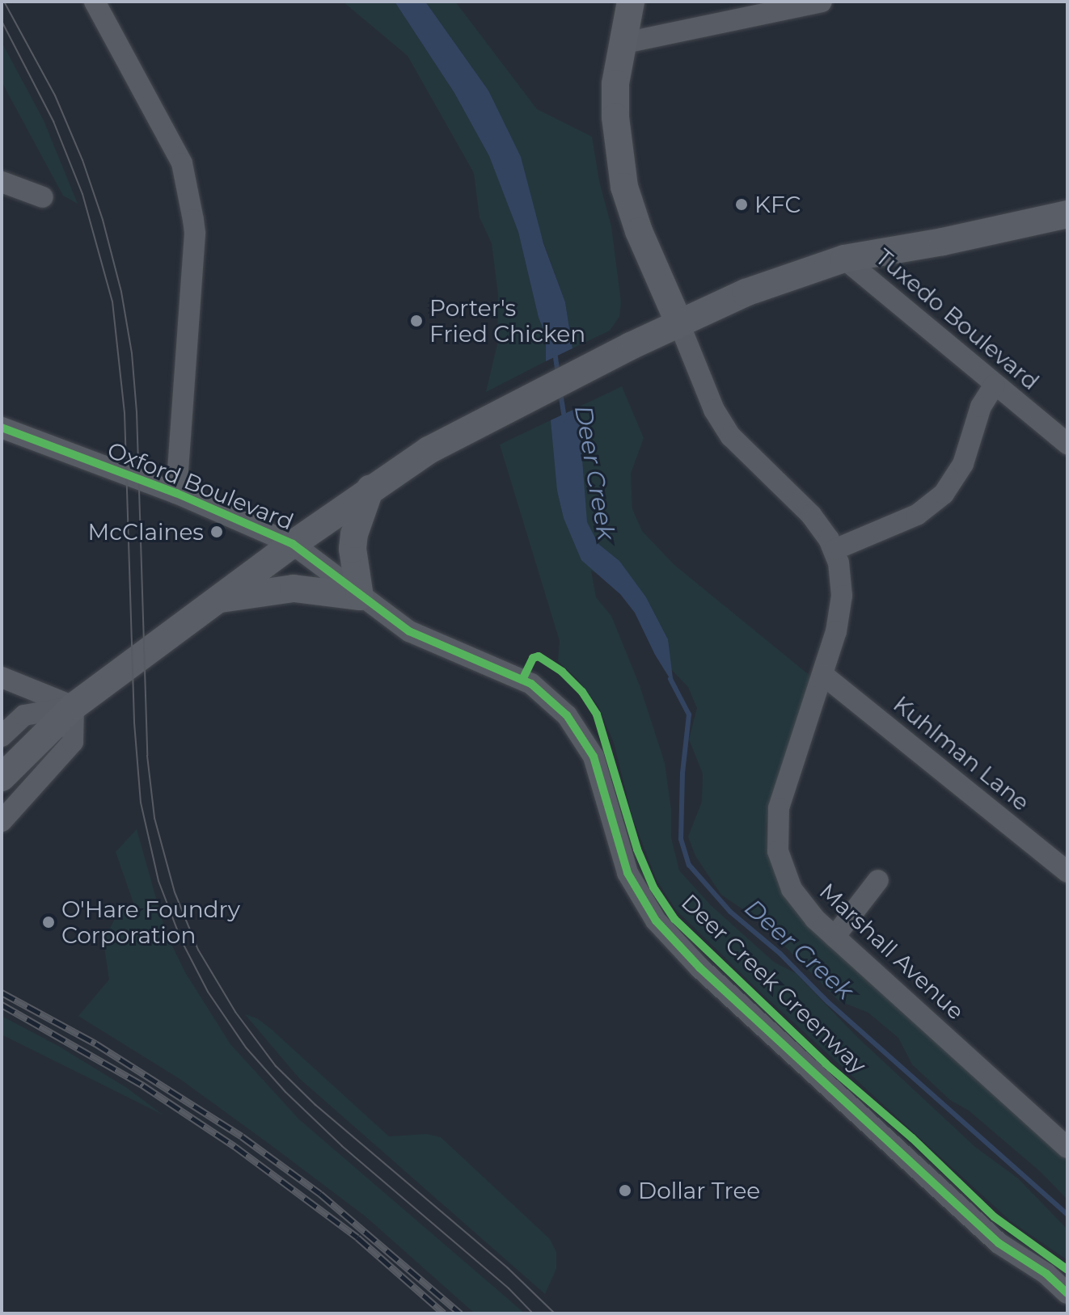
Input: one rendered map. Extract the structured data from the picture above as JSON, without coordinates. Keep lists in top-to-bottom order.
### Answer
{
  "streets": {
    "street": [
      "Tuxedo Boulevard",
      "Oxford Boulevard",
      "Kuhlman Lane",
      "Marshall Avenue"
    ],
    "cycle path": ["Deer Creek Greenway"]
  },
  "crossings": [
    ["Kuhlman Lane", "Marshall Avenue"]
  ],
  "water": ["Deer Creek"],
  "places": [
    "KFC",
    "Porter's Fried Chicken",
    "McClaines",
    "O'Hare Foundry Corporation",
    "Dollar Tree"
  ]
}
